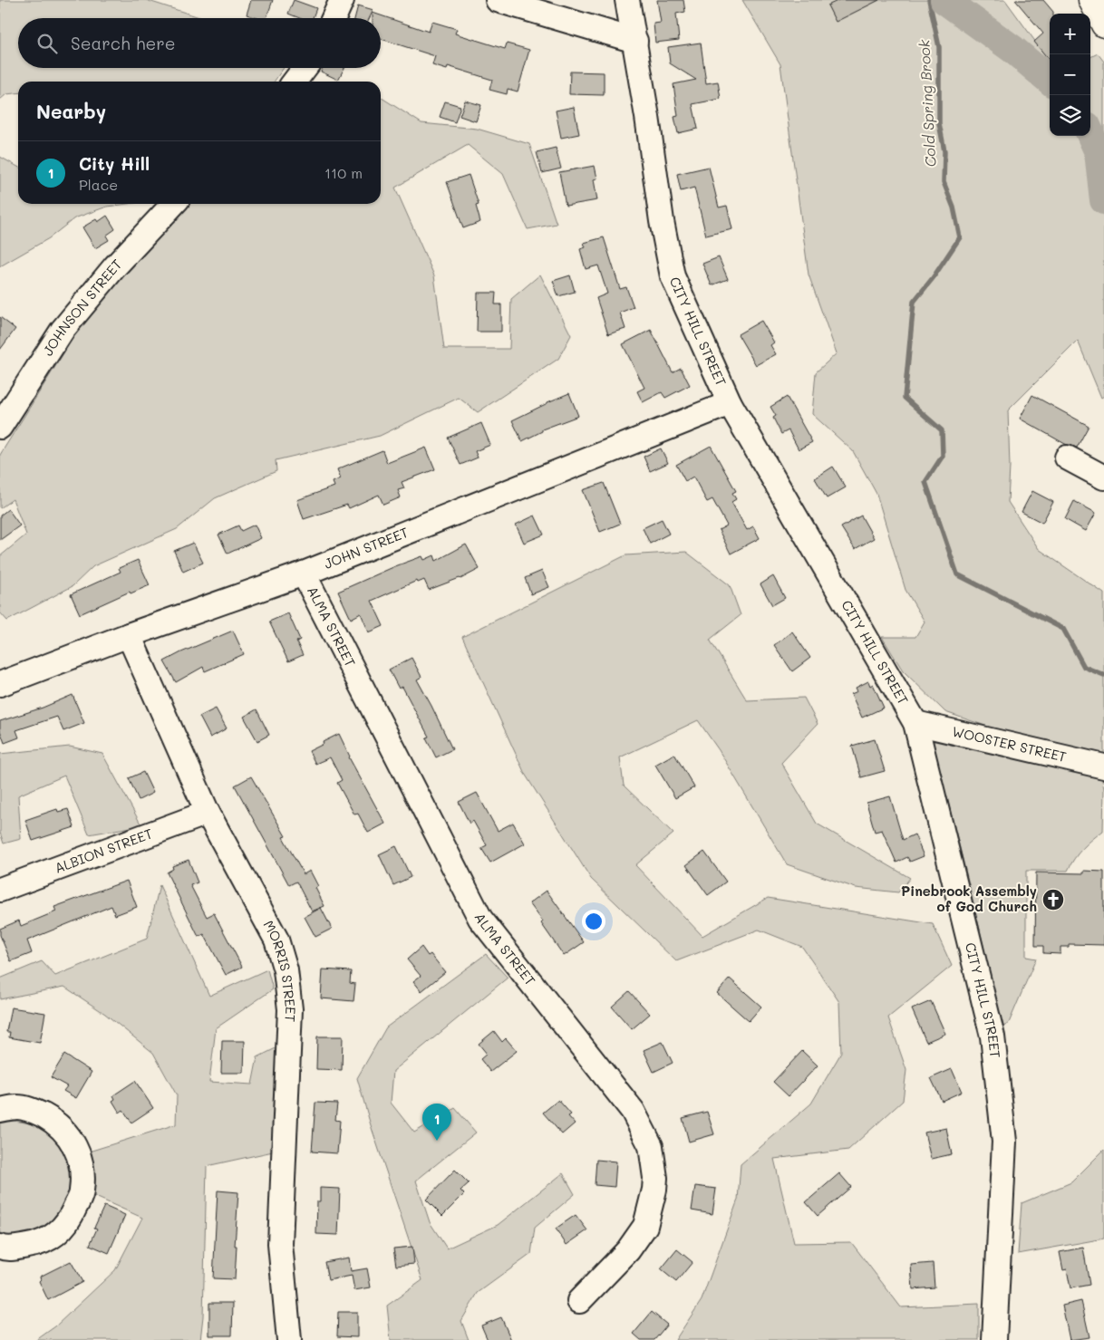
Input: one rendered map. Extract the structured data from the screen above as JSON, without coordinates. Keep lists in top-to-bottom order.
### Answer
{
  "streets": {
    "street": [
      "JOHNSON STREET",
      "CITY HILL STREET",
      "JOHN STREET",
      "ALMA STREET",
      "WOOSTER STREET",
      "ALBION STREET",
      "MORRIS STREET"
    ]
  },
  "crossings": [
    ["CITY HILL STREET", "JOHN STREET"],
    ["CITY HILL STREET", "WOOSTER STREET"],
    ["JOHN STREET", "ALMA STREET"],
    ["JOHN STREET", "MORRIS STREET"],
    ["ALBION STREET", "MORRIS STREET"]
  ],
  "water": ["Cold Spring Brook"],
  "places": {
    "church": ["Pinebrook Assembly of God Church"]
  },
  "page": {
    "map_buttons": ["+", "−"],
    "search": "Search here",
    "heading": "Nearby",
    "list": [
      {
        "mark": "1",
        "name": "City Hill",
        "note": "Place",
        "value": "110 m"
      }
    ],
    "pins": "1"
  }
}
